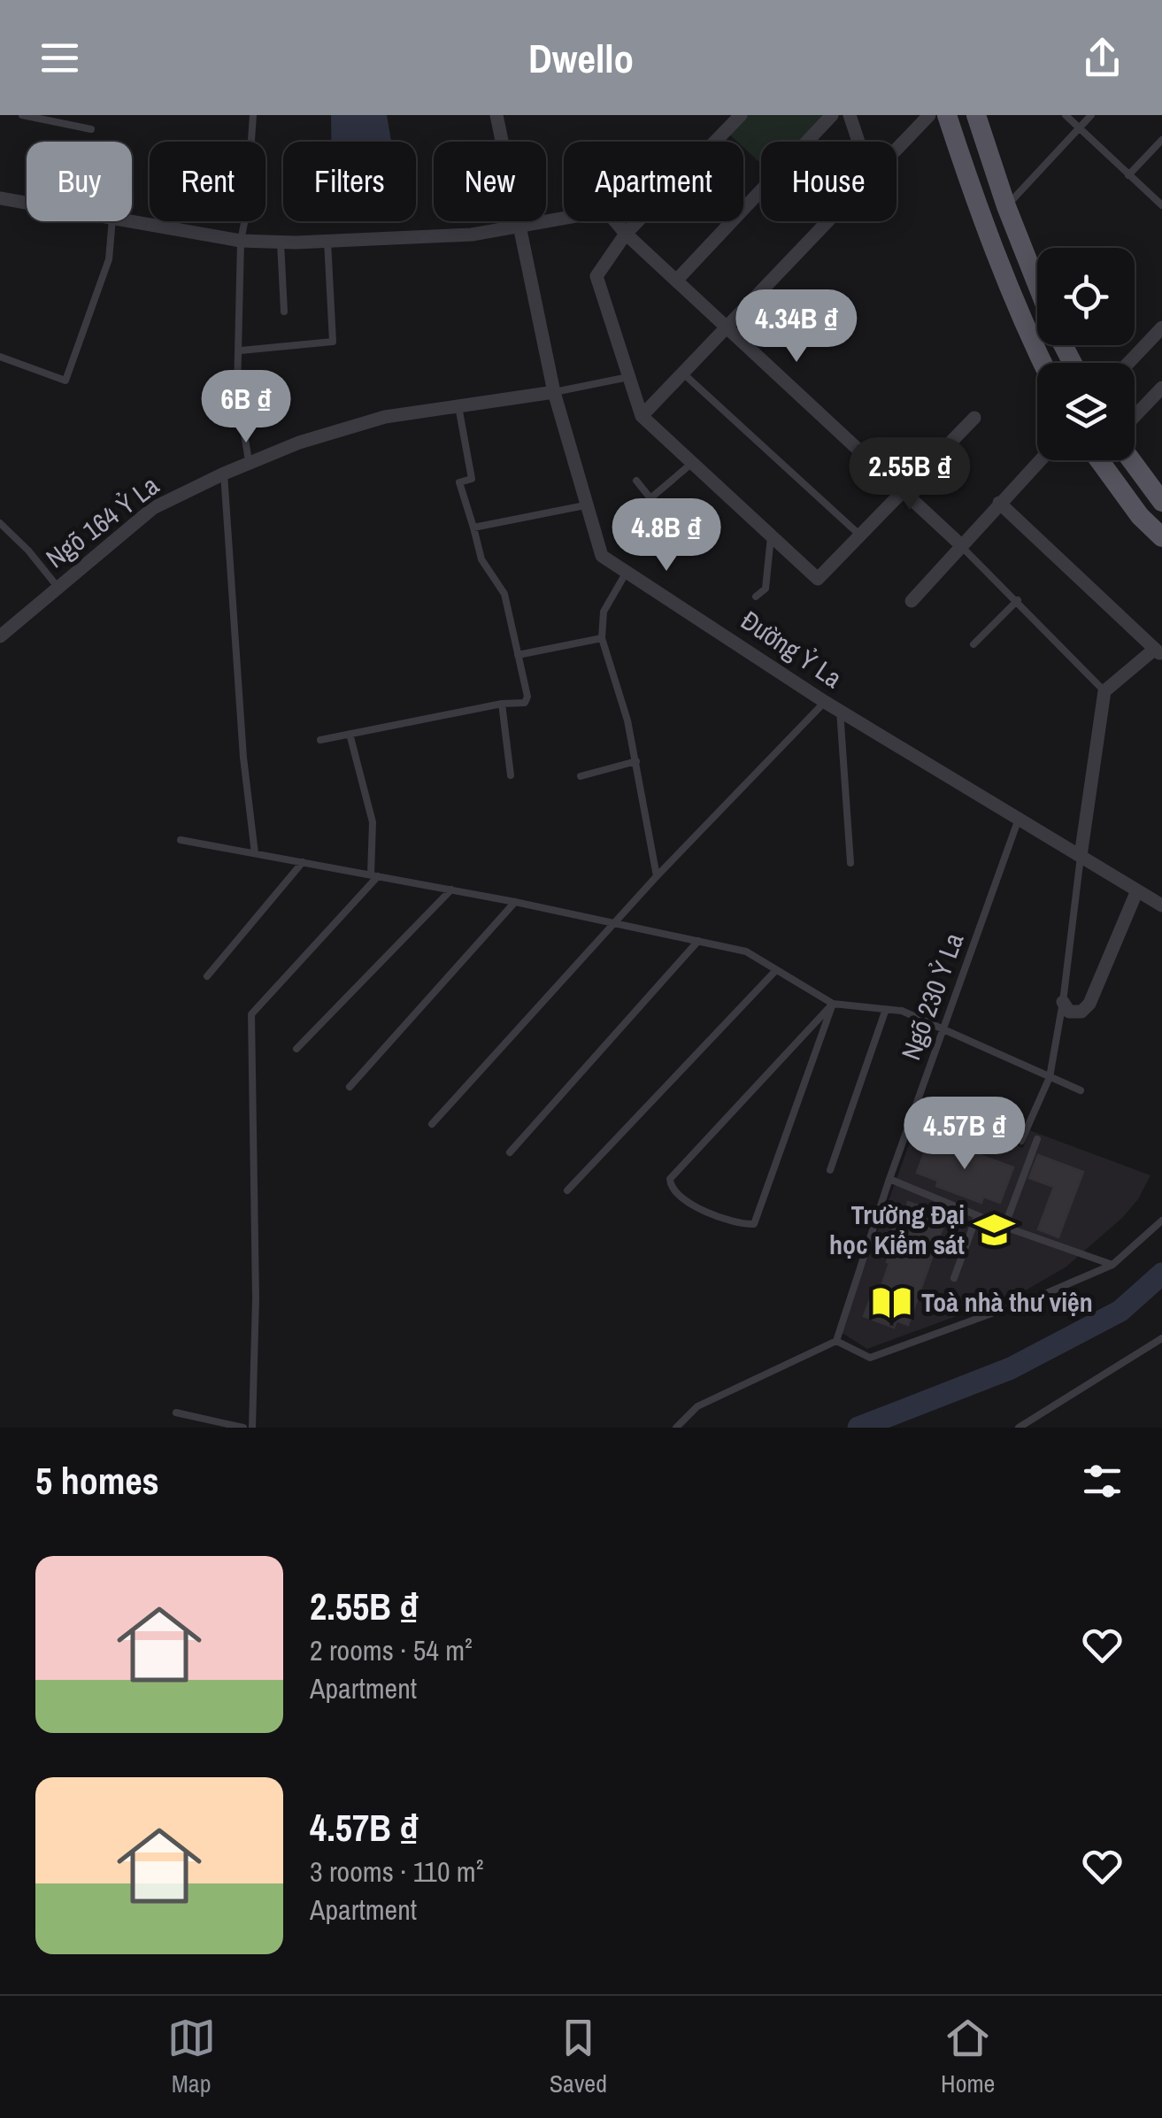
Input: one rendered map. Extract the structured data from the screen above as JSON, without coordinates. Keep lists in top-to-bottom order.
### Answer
{
  "streets": {
    "street": ["Ngõ 164 Ỷ La", "Đường Ỷ La"],
    "lane": ["Ngõ 230 Ỷ La"]
  },
  "crossings": [
    ["Ngõ 164 Ỷ La", "Đường Ỷ La"],
    ["Đường Ỷ La", "Ngõ 230 Ỷ La"]
  ],
  "places": {
    "school or university": ["Trường Đại học Kiểm sát"],
    "library": ["Toà nhà thư viện"]
  },
  "page": {
    "header": "Dwello",
    "chip": [
      "Buy",
      "Rent",
      "Filters",
      "New",
      "Apartment",
      "House"
    ],
    "price": [
      "4.34B ₫",
      "6B ₫",
      "2.55B ₫",
      "4.8B ₫",
      "4.57B ₫"
    ],
    "heading": "5 homes",
    "list": [
      {
        "name": "2.55B ₫",
        "note": "2 rooms · 54 m² · Apartment"
      },
      {
        "name": "4.57B ₫",
        "note": "3 rooms · 110 m² · Apartment"
      }
    ],
    "tabs": ["Map", "Saved", "Home"]
  }
}
